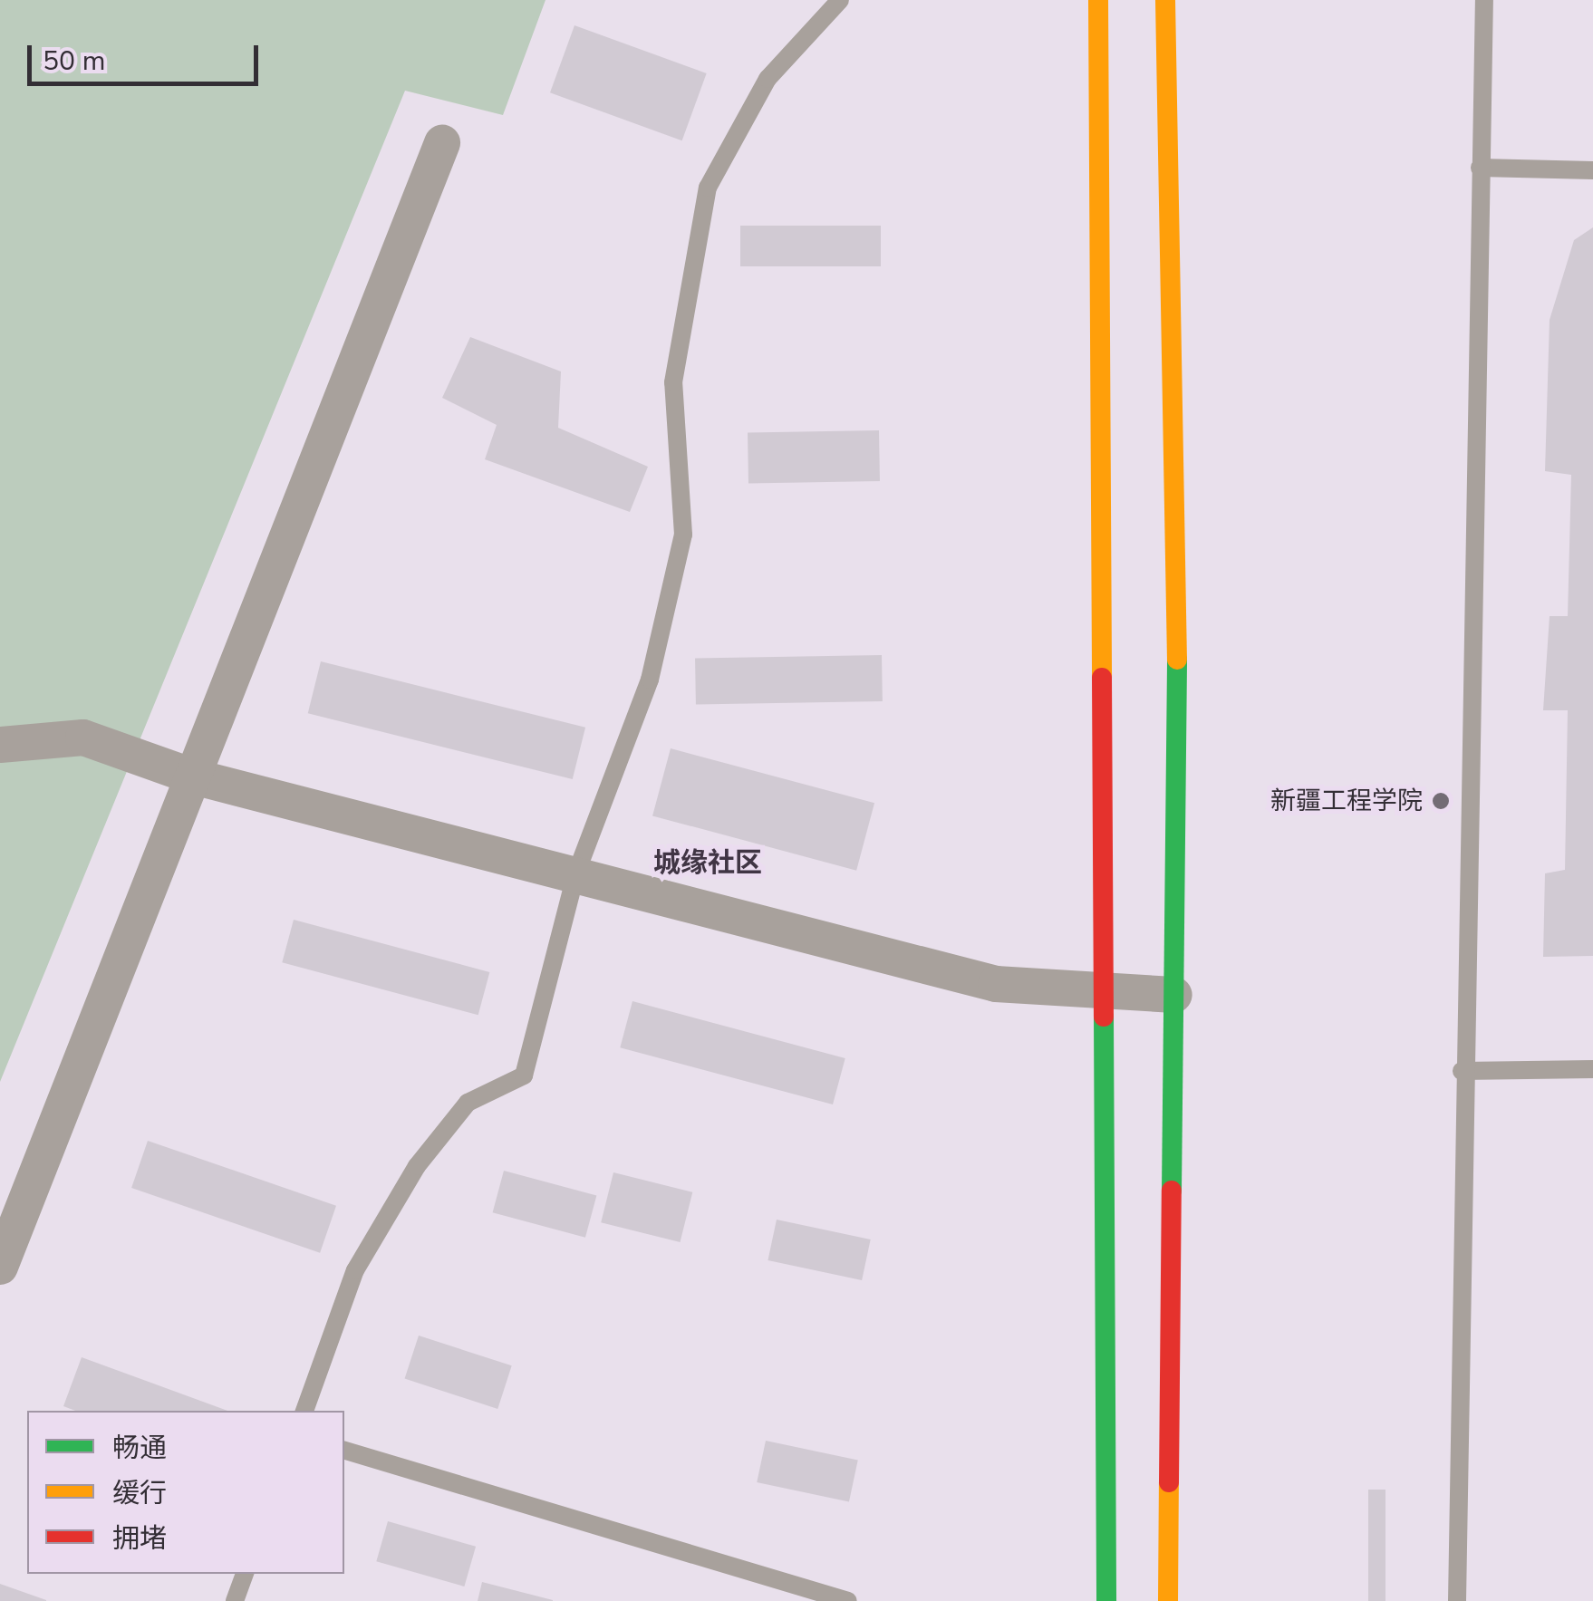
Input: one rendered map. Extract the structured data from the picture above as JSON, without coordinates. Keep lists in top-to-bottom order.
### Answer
{
  "districts": ["城缘社区"],
  "places": ["新疆工程学院"],
  "legend": ["畅通", "缓行", "拥堵"],
  "scale_bar": "50 m"
}
